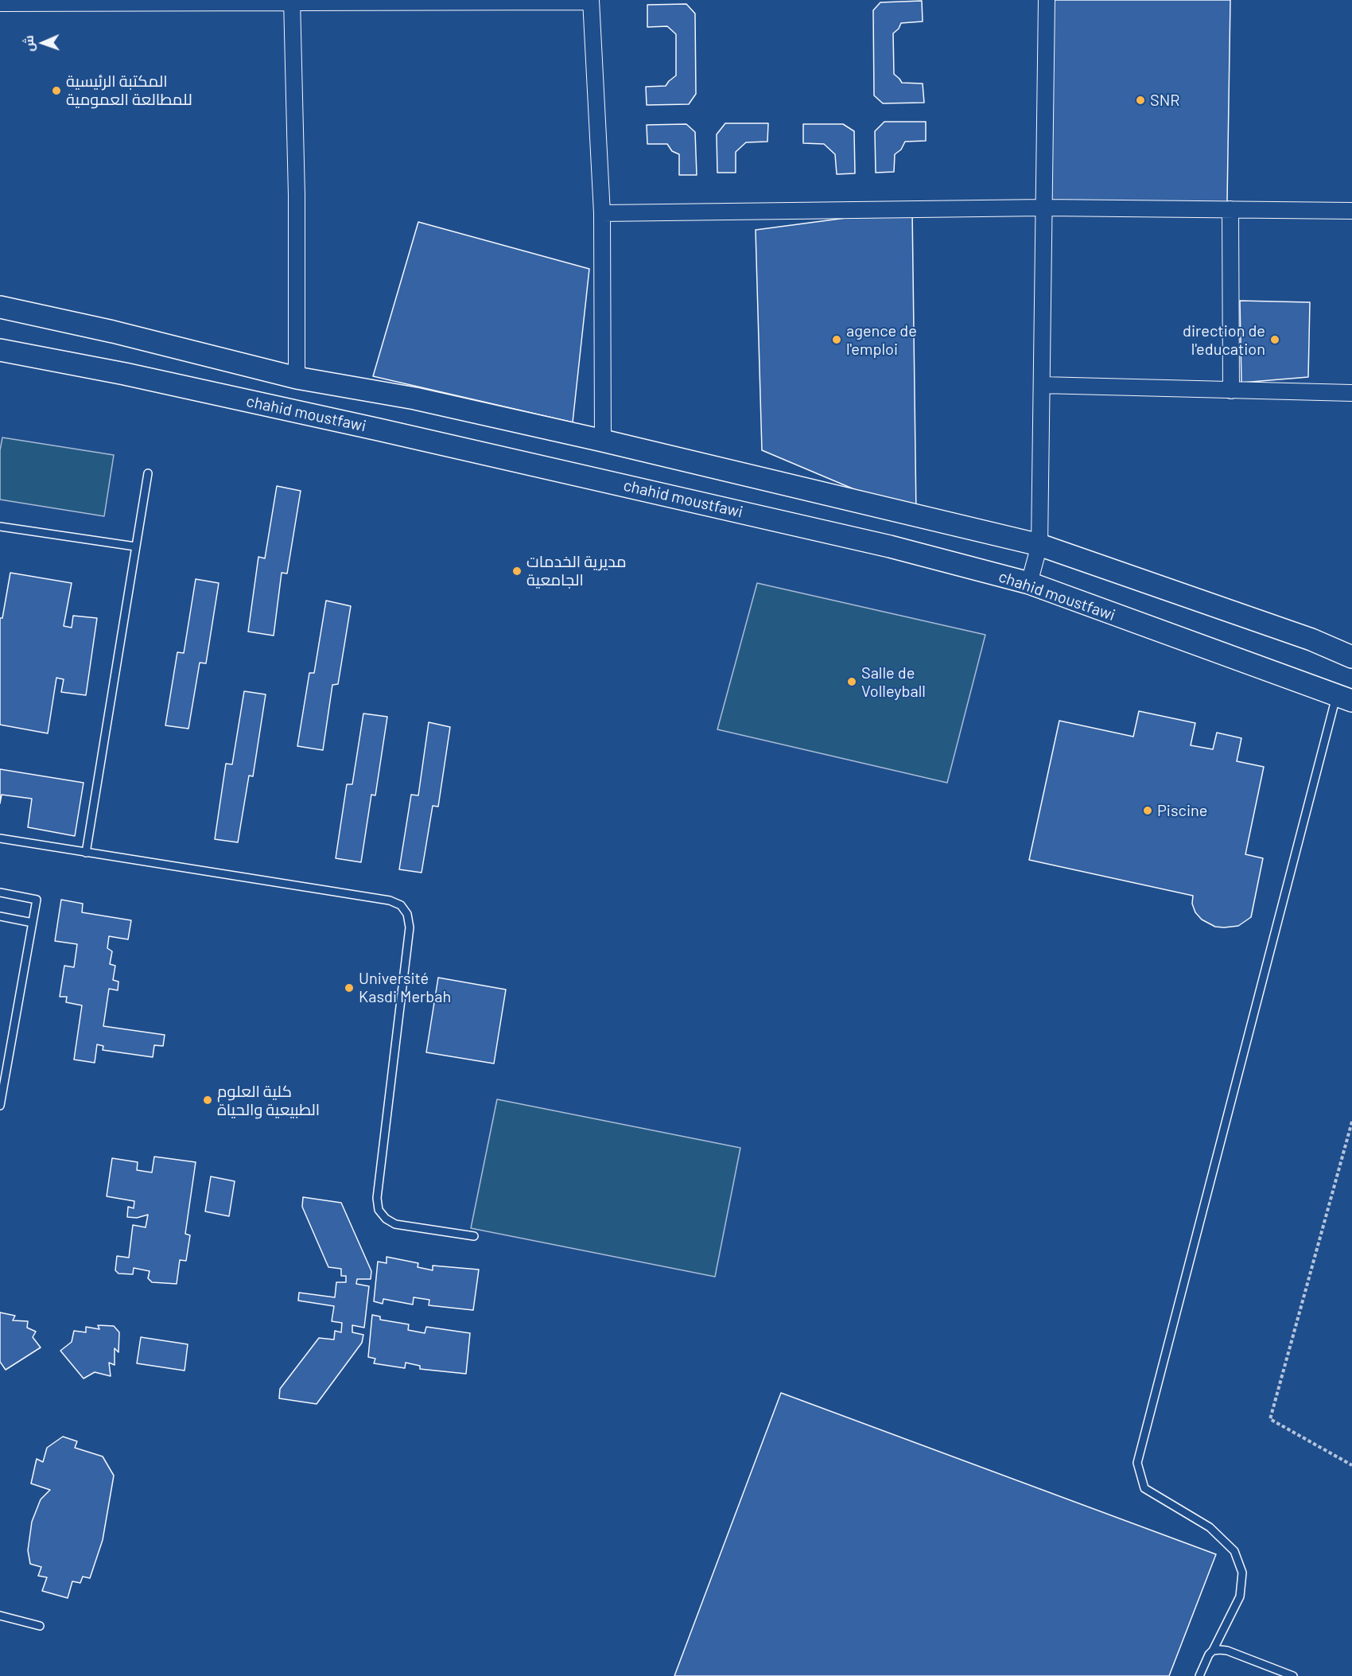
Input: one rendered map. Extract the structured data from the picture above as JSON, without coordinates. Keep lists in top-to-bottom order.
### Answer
{
  "streets": {
    "main road": ["chahid moustfawi"]
  },
  "places": [
    "المكتبة الرئيسية للمطالعة العمومية",
    "SNR",
    "agence de l'emploi",
    "direction de l'education",
    "مديرية الخدمات الجامعية",
    "Salle de Volleyball",
    "Piscine",
    "Université Kasdi Merbah",
    "كلية العلوم الطبيعية والحياة"
  ],
  "north": "left"
}
